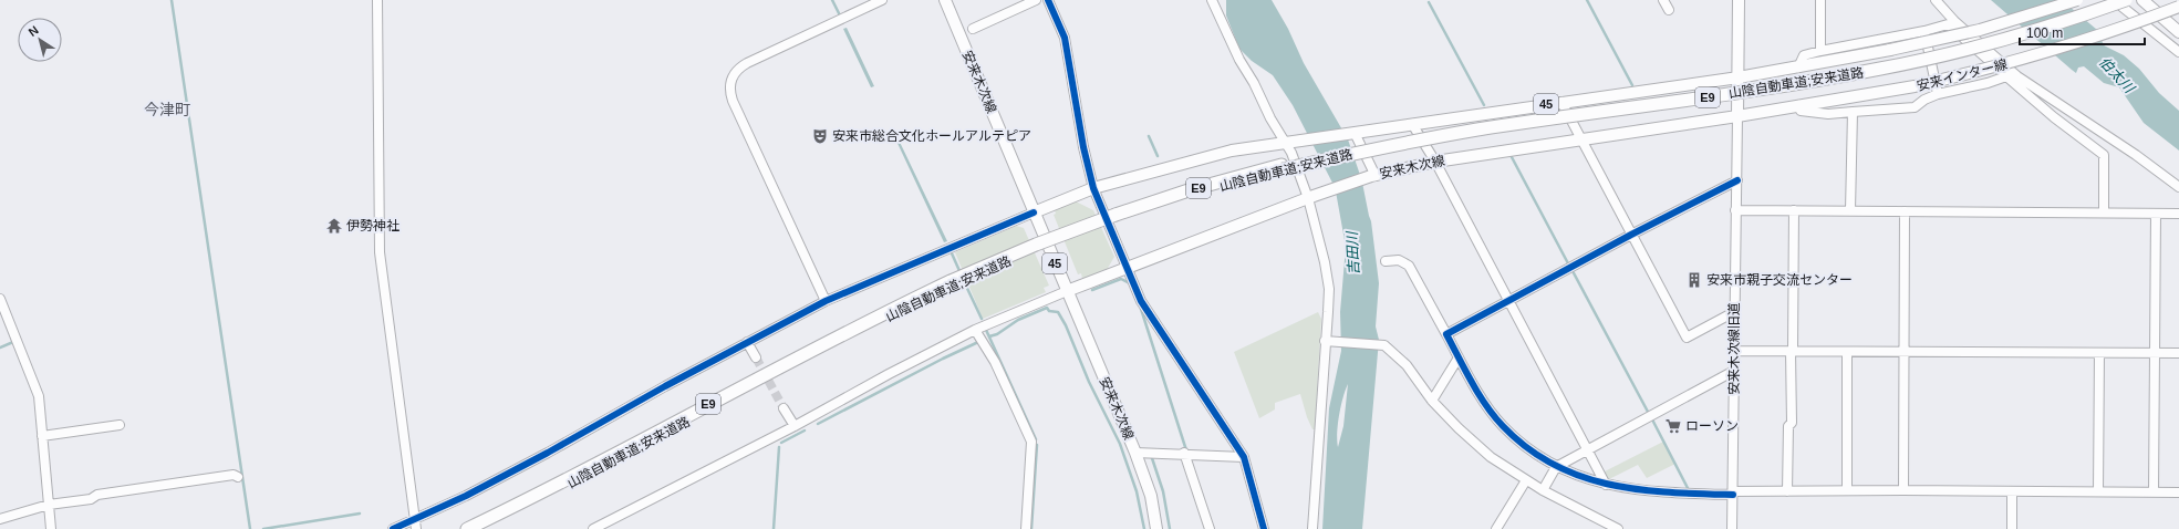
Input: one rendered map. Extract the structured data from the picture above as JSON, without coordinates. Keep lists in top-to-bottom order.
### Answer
{
  "streets": {
    "highway": ["山陰自動車道;安来道路", "E9"],
    "main road": ["安来インター線", "安来木次線", "45"],
    "street": ["安来木次線旧道"]
  },
  "crossings": [
    ["安来インター線", "安来木次線"],
    ["安来インター線", "安来木次線旧道"],
    ["安来木次線", "45"],
    ["安来木次線", "安来木次線旧道"]
  ],
  "districts": ["今津町"],
  "water": ["伯太川", "吉田川"],
  "places": {
    "theatre": ["安来市総合文化ホールアルテピア"],
    "temple": ["伊勢神社"],
    "building": ["安来市親子交流センター"],
    "supermarket": ["ローソン"]
  },
  "scale_bar": "100 m",
  "north": "top left"
}
